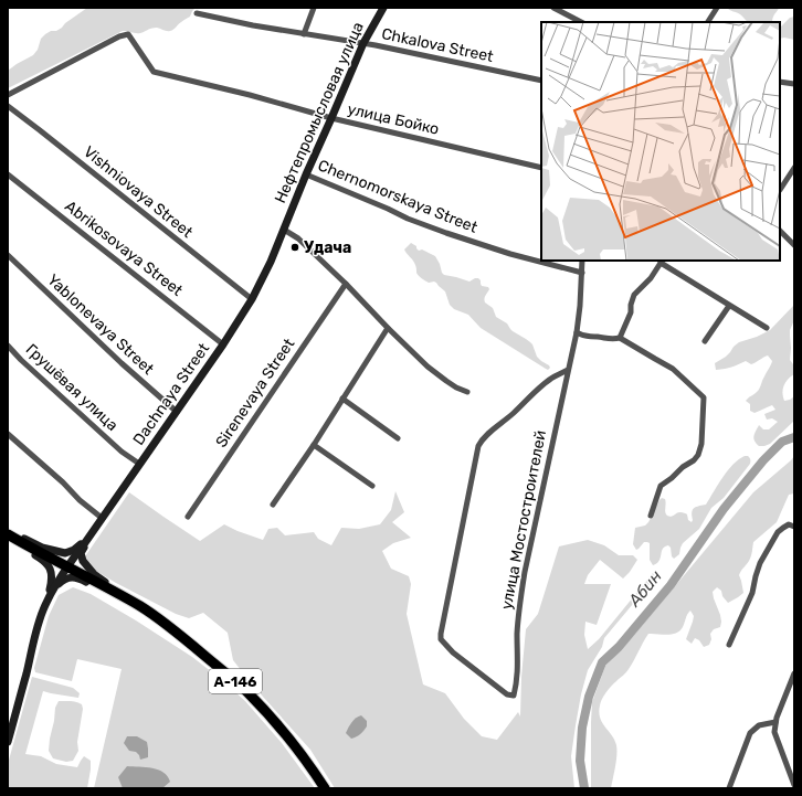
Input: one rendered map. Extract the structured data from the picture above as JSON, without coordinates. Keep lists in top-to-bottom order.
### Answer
{
  "streets": {
    "highway": ["А-146"],
    "main road": ["Нефтепромысловая улица", "Dachnaya Street"],
    "street": [
      "Chkalova Street",
      "улица Бойко",
      "Vishniovaya Street",
      "Chernomorskaya Street",
      "Abrikosovaya Street",
      "Yablonevaya Street",
      "Грушёвая улица",
      "Sirenevaya Street",
      "улица Мостостроителей"
    ]
  },
  "crossings": [
    ["Chkalova Street", "Нефтепромысловая улица"],
    ["Нефтепромысловая улица", "улица Бойко"],
    ["Нефтепромысловая улица", "Chernomorskaya Street"],
    ["Нефтепромысловая улица", "Dachnaya Street"],
    ["Vishniovaya Street", "Dachnaya Street"],
    ["Abrikosovaya Street", "Dachnaya Street"],
    ["Yablonevaya Street", "Dachnaya Street"],
    ["Грушёвая улица", "Dachnaya Street"],
    ["Dachnaya Street", "А-146"]
  ],
  "water": ["Абин"],
  "places": ["Удача"]
}
